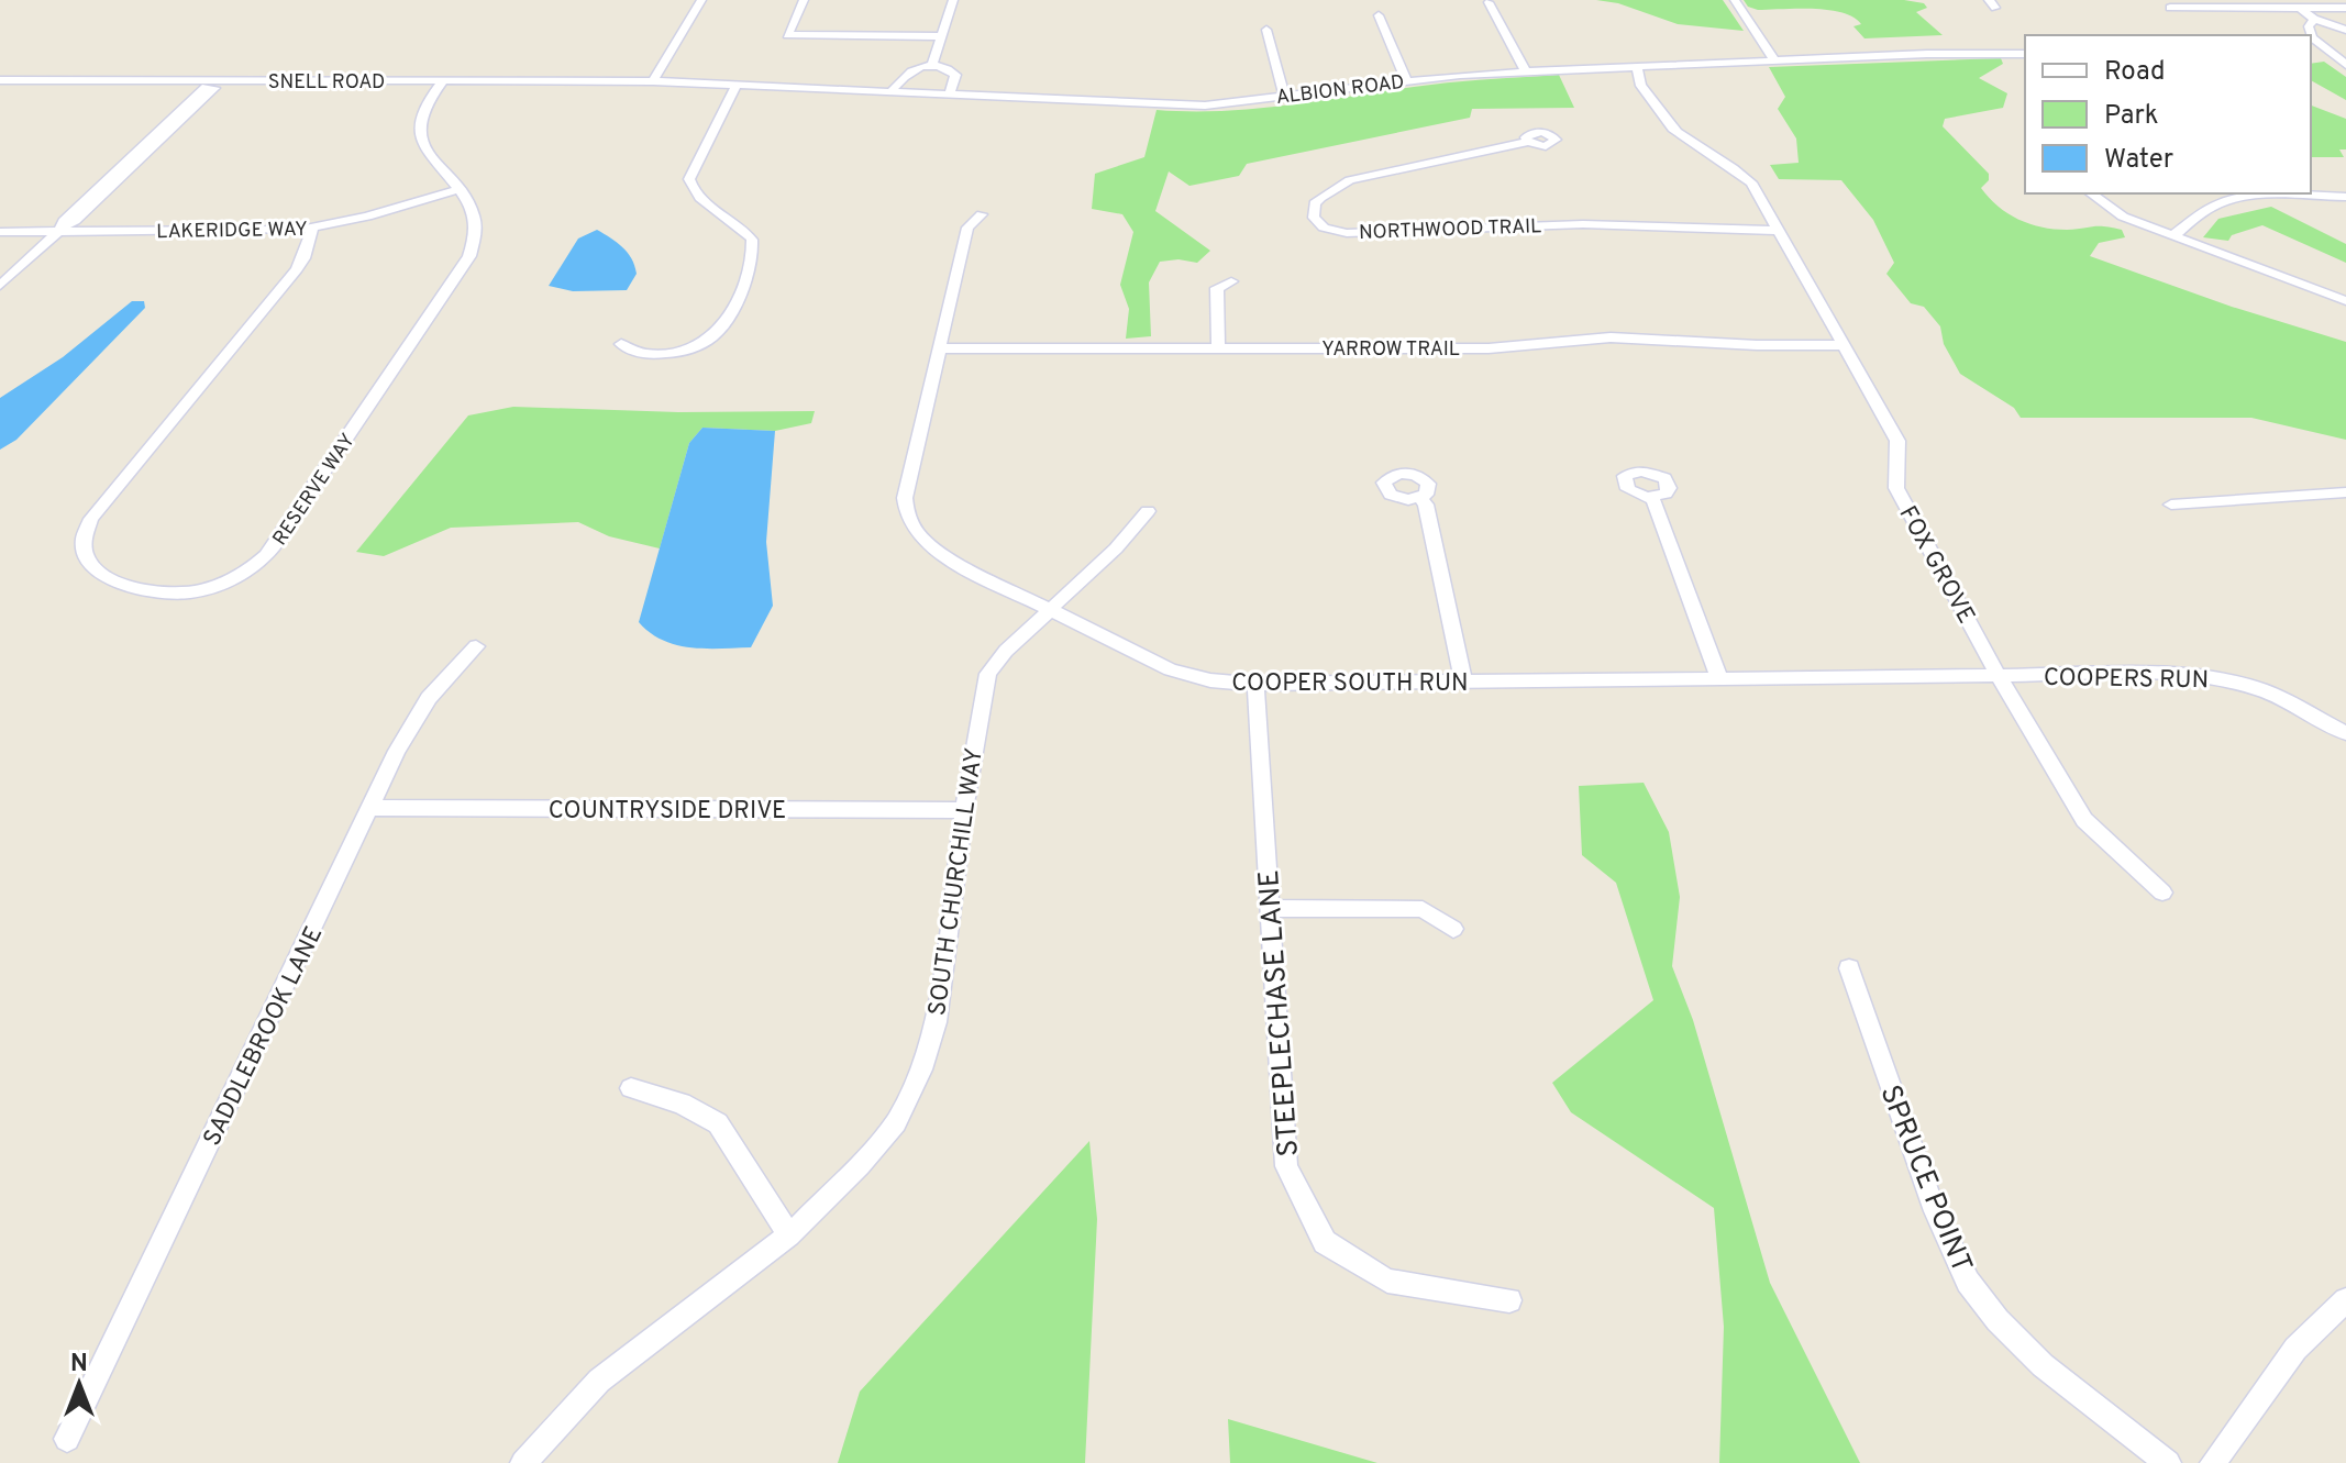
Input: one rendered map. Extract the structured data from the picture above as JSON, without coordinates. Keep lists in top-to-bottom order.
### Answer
{
  "streets": {
    "street": [
      "SNELL ROAD",
      "ALBION ROAD",
      "NORTHWOOD TRAIL",
      "LAKERIDGE WAY",
      "YARROW TRAIL",
      "RESERVE WAY",
      "FOX GROVE",
      "COOPERS RUN",
      "COOPER SOUTH RUN",
      "COUNTRYSIDE DRIVE",
      "SOUTH CHURCHILL WAY",
      "STEEPLECHASE LANE",
      "SADDLEBROOK LANE",
      "SPRUCE POINT"
    ]
  },
  "crossings": [
    ["SNELL ROAD", "ALBION ROAD"],
    ["SNELL ROAD", "RESERVE WAY"],
    ["ALBION ROAD", "FOX GROVE"],
    ["NORTHWOOD TRAIL", "FOX GROVE"],
    ["LAKERIDGE WAY", "RESERVE WAY"],
    ["YARROW TRAIL", "FOX GROVE"],
    ["YARROW TRAIL", "COOPER SOUTH RUN"],
    ["FOX GROVE", "COOPERS RUN"],
    ["FOX GROVE", "COOPER SOUTH RUN"],
    ["COOPERS RUN", "COOPER SOUTH RUN"],
    ["COOPER SOUTH RUN", "SOUTH CHURCHILL WAY"],
    ["COOPER SOUTH RUN", "STEEPLECHASE LANE"],
    ["COUNTRYSIDE DRIVE", "SOUTH CHURCHILL WAY"],
    ["COUNTRYSIDE DRIVE", "SADDLEBROOK LANE"]
  ],
  "legend": ["Road", "Park", "Water"],
  "north": "top"
}
